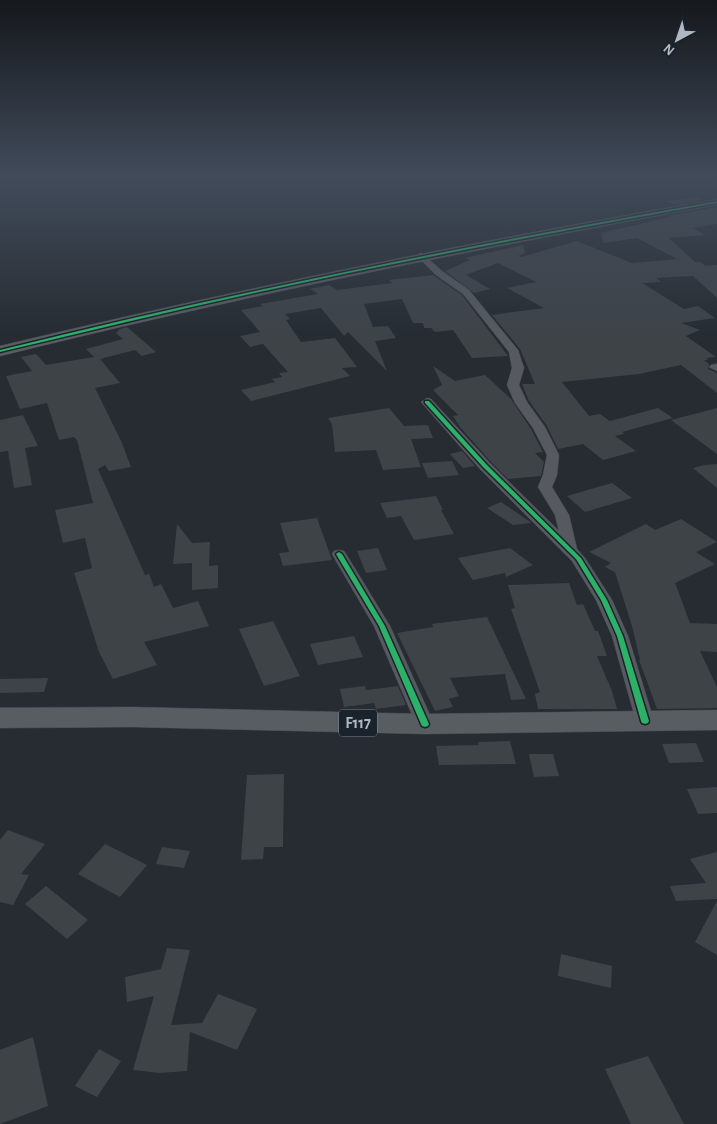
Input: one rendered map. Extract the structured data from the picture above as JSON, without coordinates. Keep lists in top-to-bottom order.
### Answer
{
  "streets": {
    "main road": ["F117"]
  },
  "north": "bottom left"
}
